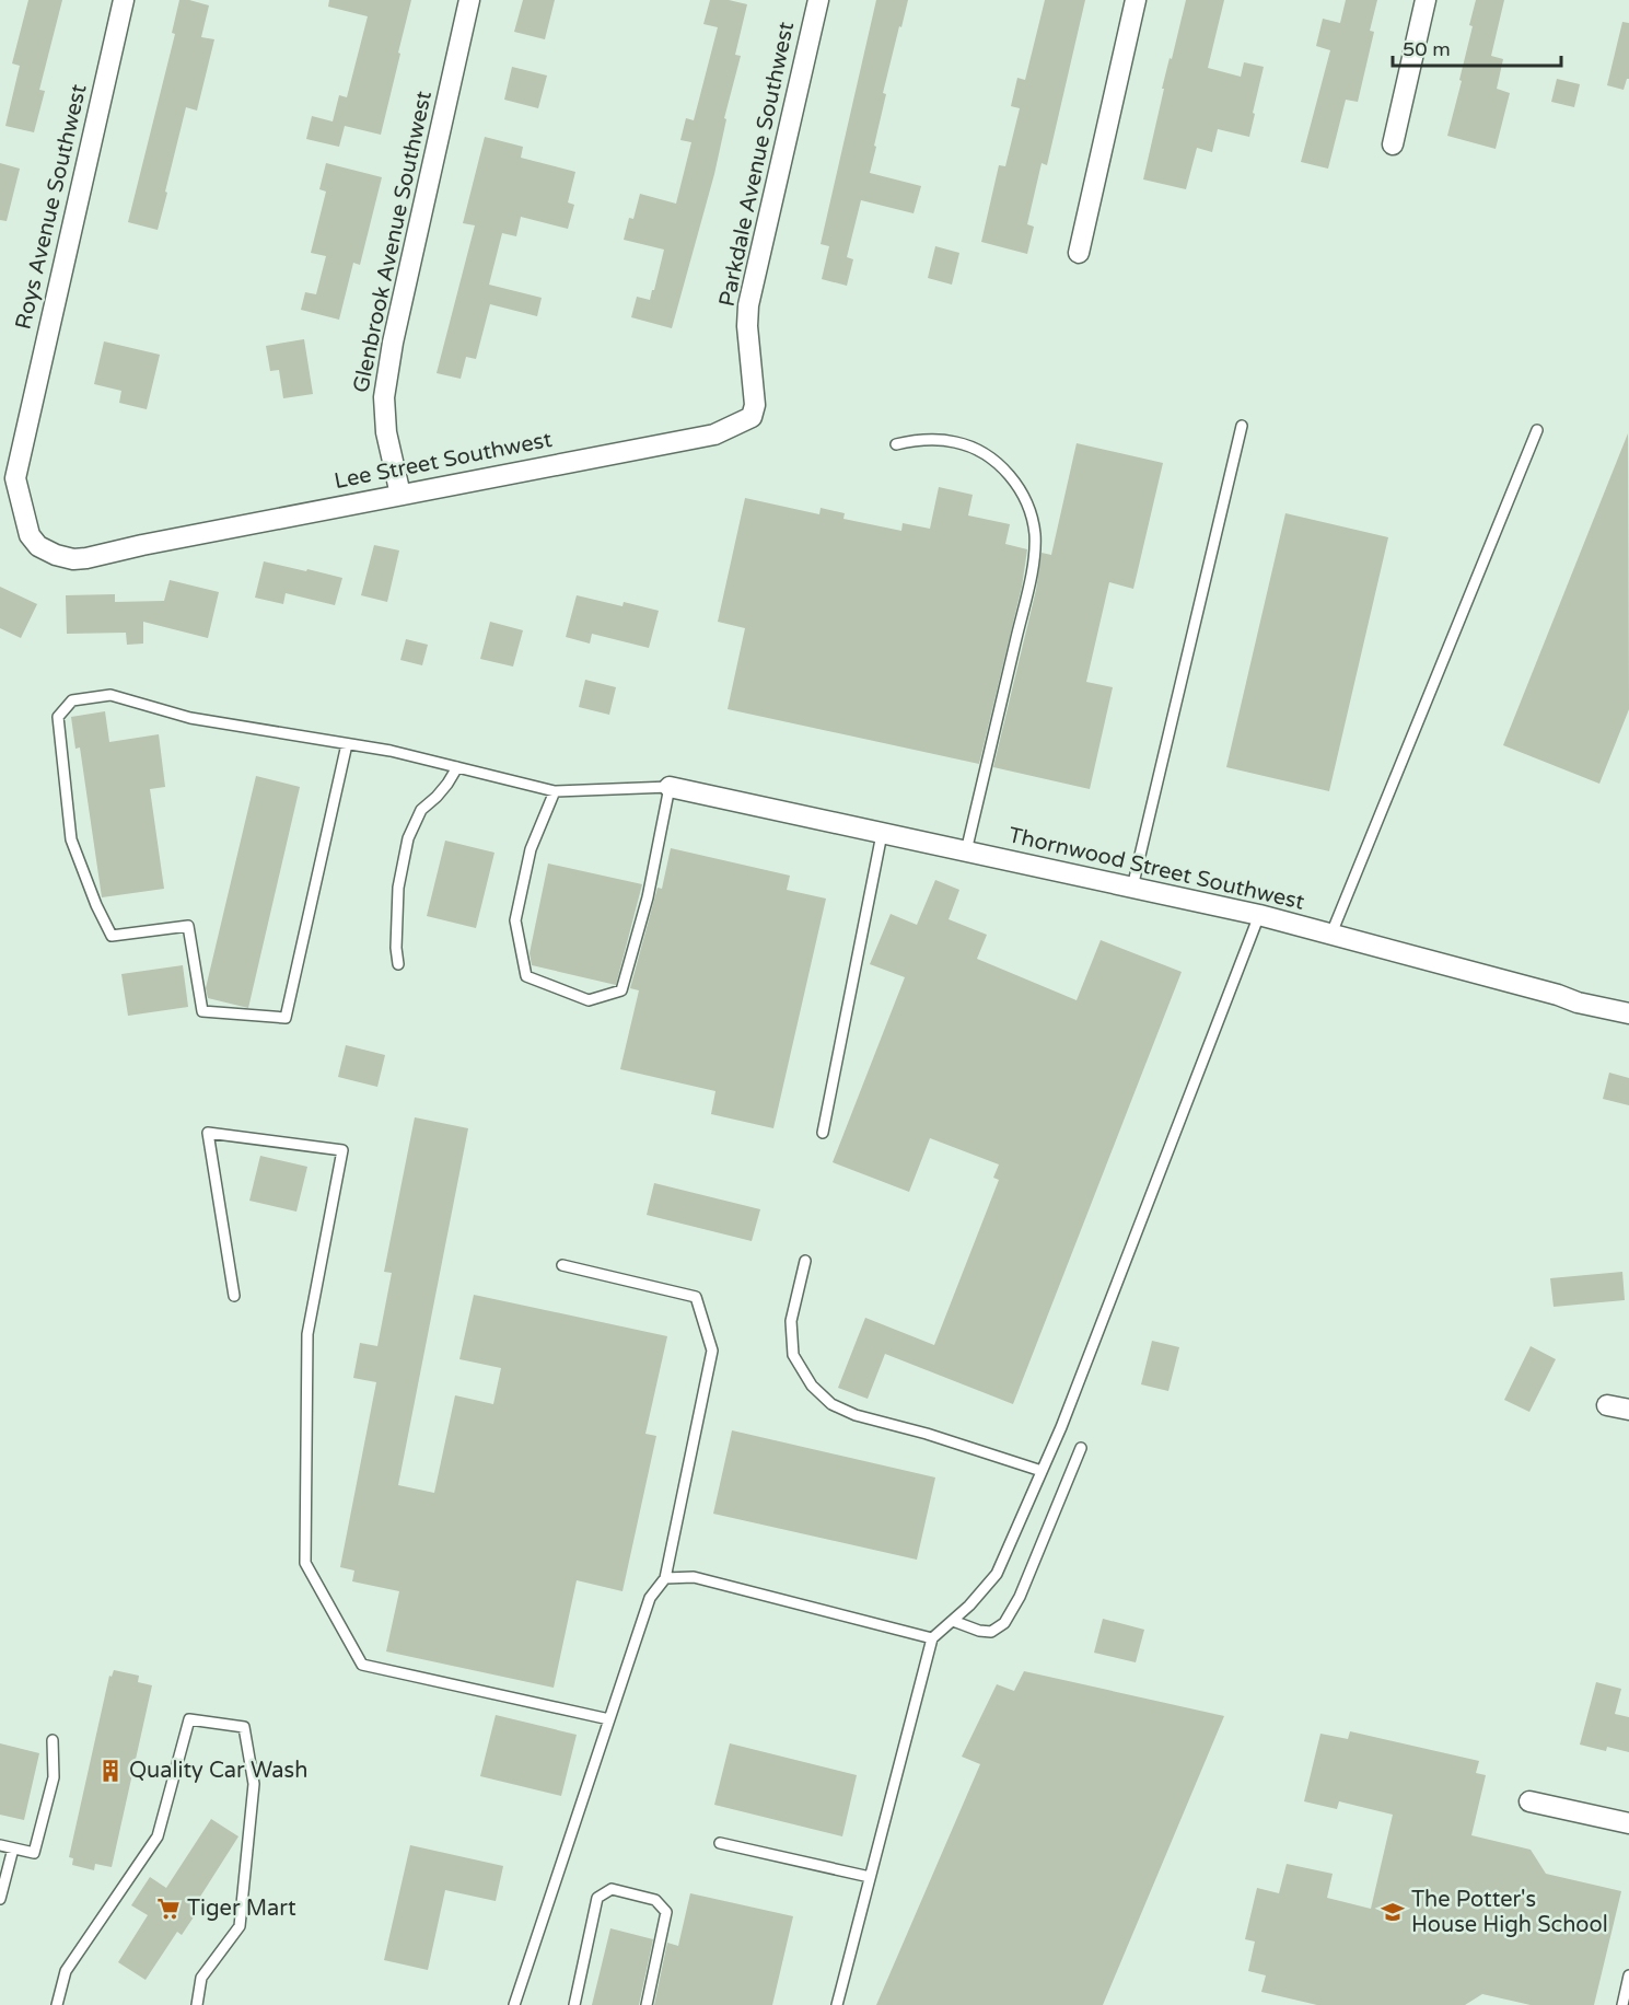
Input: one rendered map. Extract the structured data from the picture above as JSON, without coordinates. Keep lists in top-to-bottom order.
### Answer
{
  "streets": {
    "street": [
      "Parkdale Avenue Southwest",
      "Roys Avenue Southwest",
      "Glenbrook Avenue Southwest",
      "Lee Street Southwest",
      "Thornwood Street Southwest"
    ]
  },
  "crossings": [
    ["Parkdale Avenue Southwest", "Lee Street Southwest"],
    ["Roys Avenue Southwest", "Lee Street Southwest"],
    ["Glenbrook Avenue Southwest", "Lee Street Southwest"]
  ],
  "places": {
    "building": ["Quality Car Wash"],
    "supermarket": ["Tiger Mart"],
    "school or university": ["The Potter's House High School"]
  },
  "scale_bar": "50 m"
}
